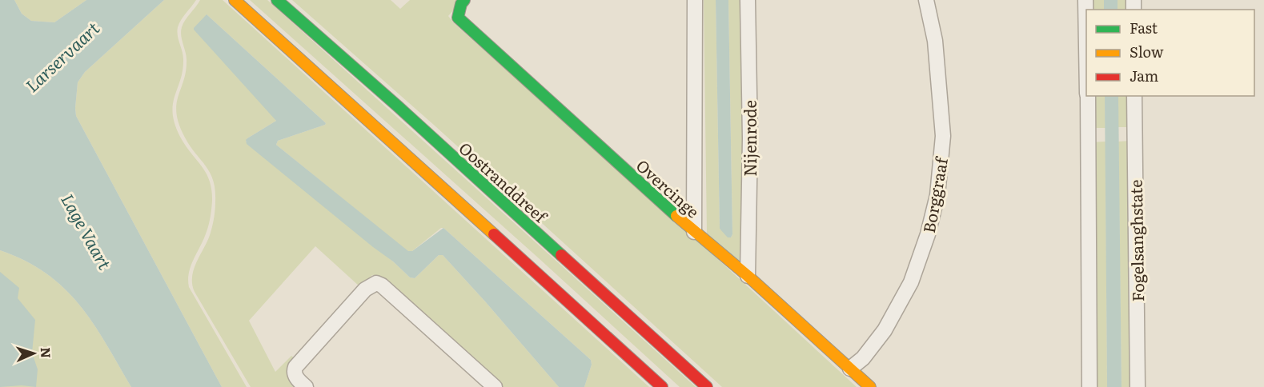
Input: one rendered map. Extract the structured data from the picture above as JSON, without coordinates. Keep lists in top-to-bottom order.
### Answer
{
  "streets": {
    "main road": ["Oostranddreef", "Overcinge"],
    "street": ["Nijenrode", "Borggraaf", "Fogelsanghstate"]
  },
  "crossings": [
    ["Nijenrode", "Overcinge"],
    ["Overcinge", "Borggraaf"]
  ],
  "water": ["Larservaart", "Lage Vaart"],
  "legend": ["Fast", "Slow", "Jam"],
  "north": "right"
}
